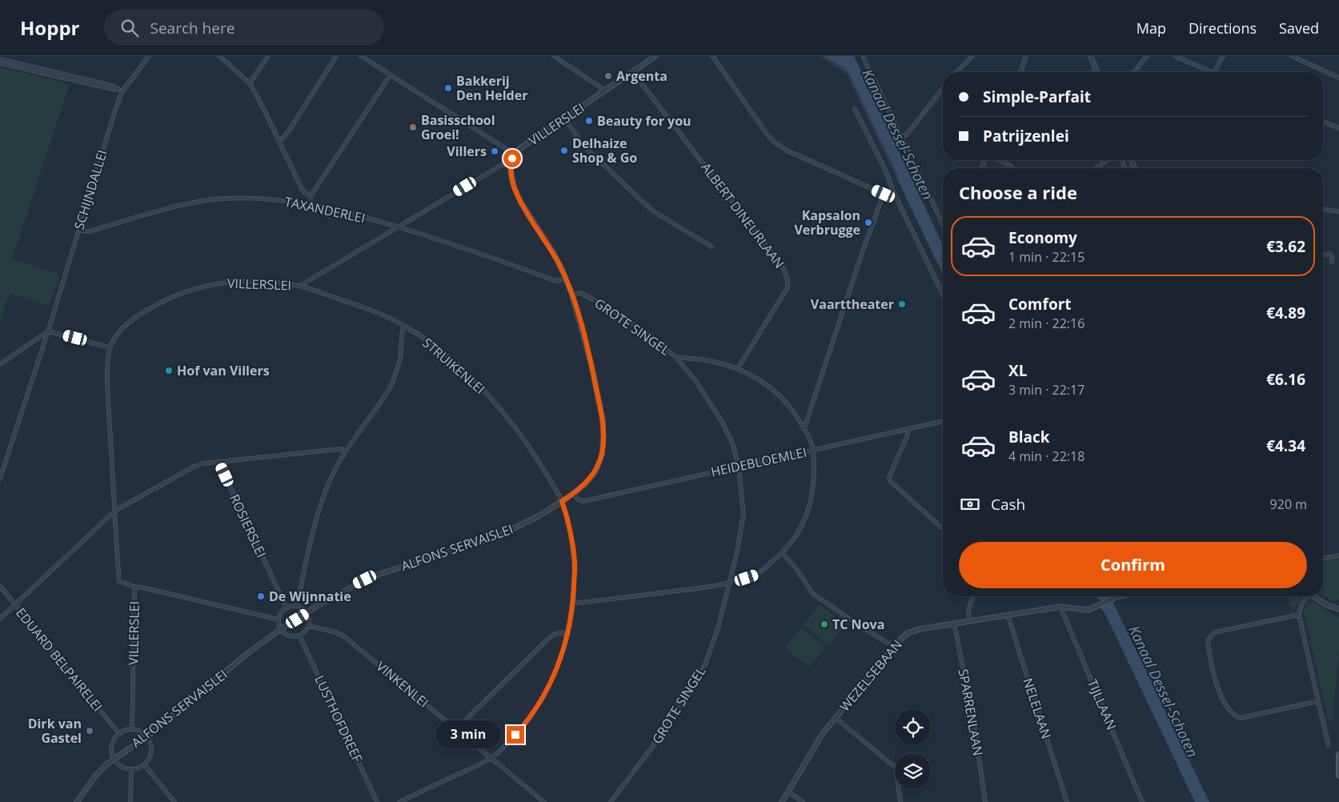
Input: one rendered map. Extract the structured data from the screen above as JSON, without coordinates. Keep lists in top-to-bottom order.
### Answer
{
  "streets": {
    "street": [
      "VILLERSLEI",
      "SCHIJNDALLEI",
      "TAXANDERLEI",
      "ALBERT DINEURLAAN",
      "GROTE SINGEL",
      "STRUIKENLEI",
      "HEIDEBLOEMLEI",
      "ROSIERSLEI",
      "ALFONS SERVAISLEI",
      "EDUARD BELPAIRELEI",
      "WEZELSEBAAN",
      "VINKENLEI",
      "TIJLLAAN",
      "NELELAAN",
      "SPARRENLAAN",
      "LUSTHOFDREEF"
    ]
  },
  "crossings": [
    ["VILLERSLEI", "TAXANDERLEI"],
    ["VILLERSLEI", "ALBERT DINEURLAAN"],
    ["VILLERSLEI", "STRUIKENLEI"],
    ["VILLERSLEI", "ALFONS SERVAISLEI"],
    ["SCHIJNDALLEI", "TAXANDERLEI"],
    ["TAXANDERLEI", "ALFONS SERVAISLEI"],
    ["GROTE SINGEL", "HEIDEBLOEMLEI"],
    ["GROTE SINGEL", "ALFONS SERVAISLEI"],
    ["STRUIKENLEI", "ALFONS SERVAISLEI"],
    ["STRUIKENLEI", "VINKENLEI"],
    ["HEIDEBLOEMLEI", "ALFONS SERVAISLEI"],
    ["WEZELSEBAAN", "TIJLLAAN"],
    ["WEZELSEBAAN", "NELELAAN"],
    ["WEZELSEBAAN", "SPARRENLAAN"]
  ],
  "water": ["Kanaal Dessel-Schoten"],
  "places": [
    "Argenta",
    "Bakkerij Den Helder",
    "Beauty for you",
    "Basisschool Groei!",
    "Delhaize Shop & Go",
    "Villers",
    "Kapsalon Verbrugge",
    "Vaarttheater",
    "Hof van Villers",
    "De Wijnnatie",
    "TC Nova",
    "Dirk van Gastel"
  ],
  "page": {
    "header": "Hoppr",
    "search": "Search here",
    "nav": ["Map", "Directions", "Saved"],
    "banner": ["Simple-Parfait", "Patrijzenlei"],
    "heading": "Choose a ride",
    "list": [
      {
        "name": "Economy",
        "note": "1 min · 22:15",
        "value": "€3.62"
      },
      {
        "name": "Comfort",
        "note": "2 min · 22:16",
        "value": "€4.89"
      },
      {
        "name": "XL",
        "note": "3 min · 22:17",
        "value": "€6.16"
      },
      {
        "name": "Black",
        "note": "4 min · 22:18",
        "value": "€4.34"
      }
    ],
    "pay": ["Cash", "920 m"],
    "buttons": "Confirm",
    "bubble": "3 min"
  }
}
